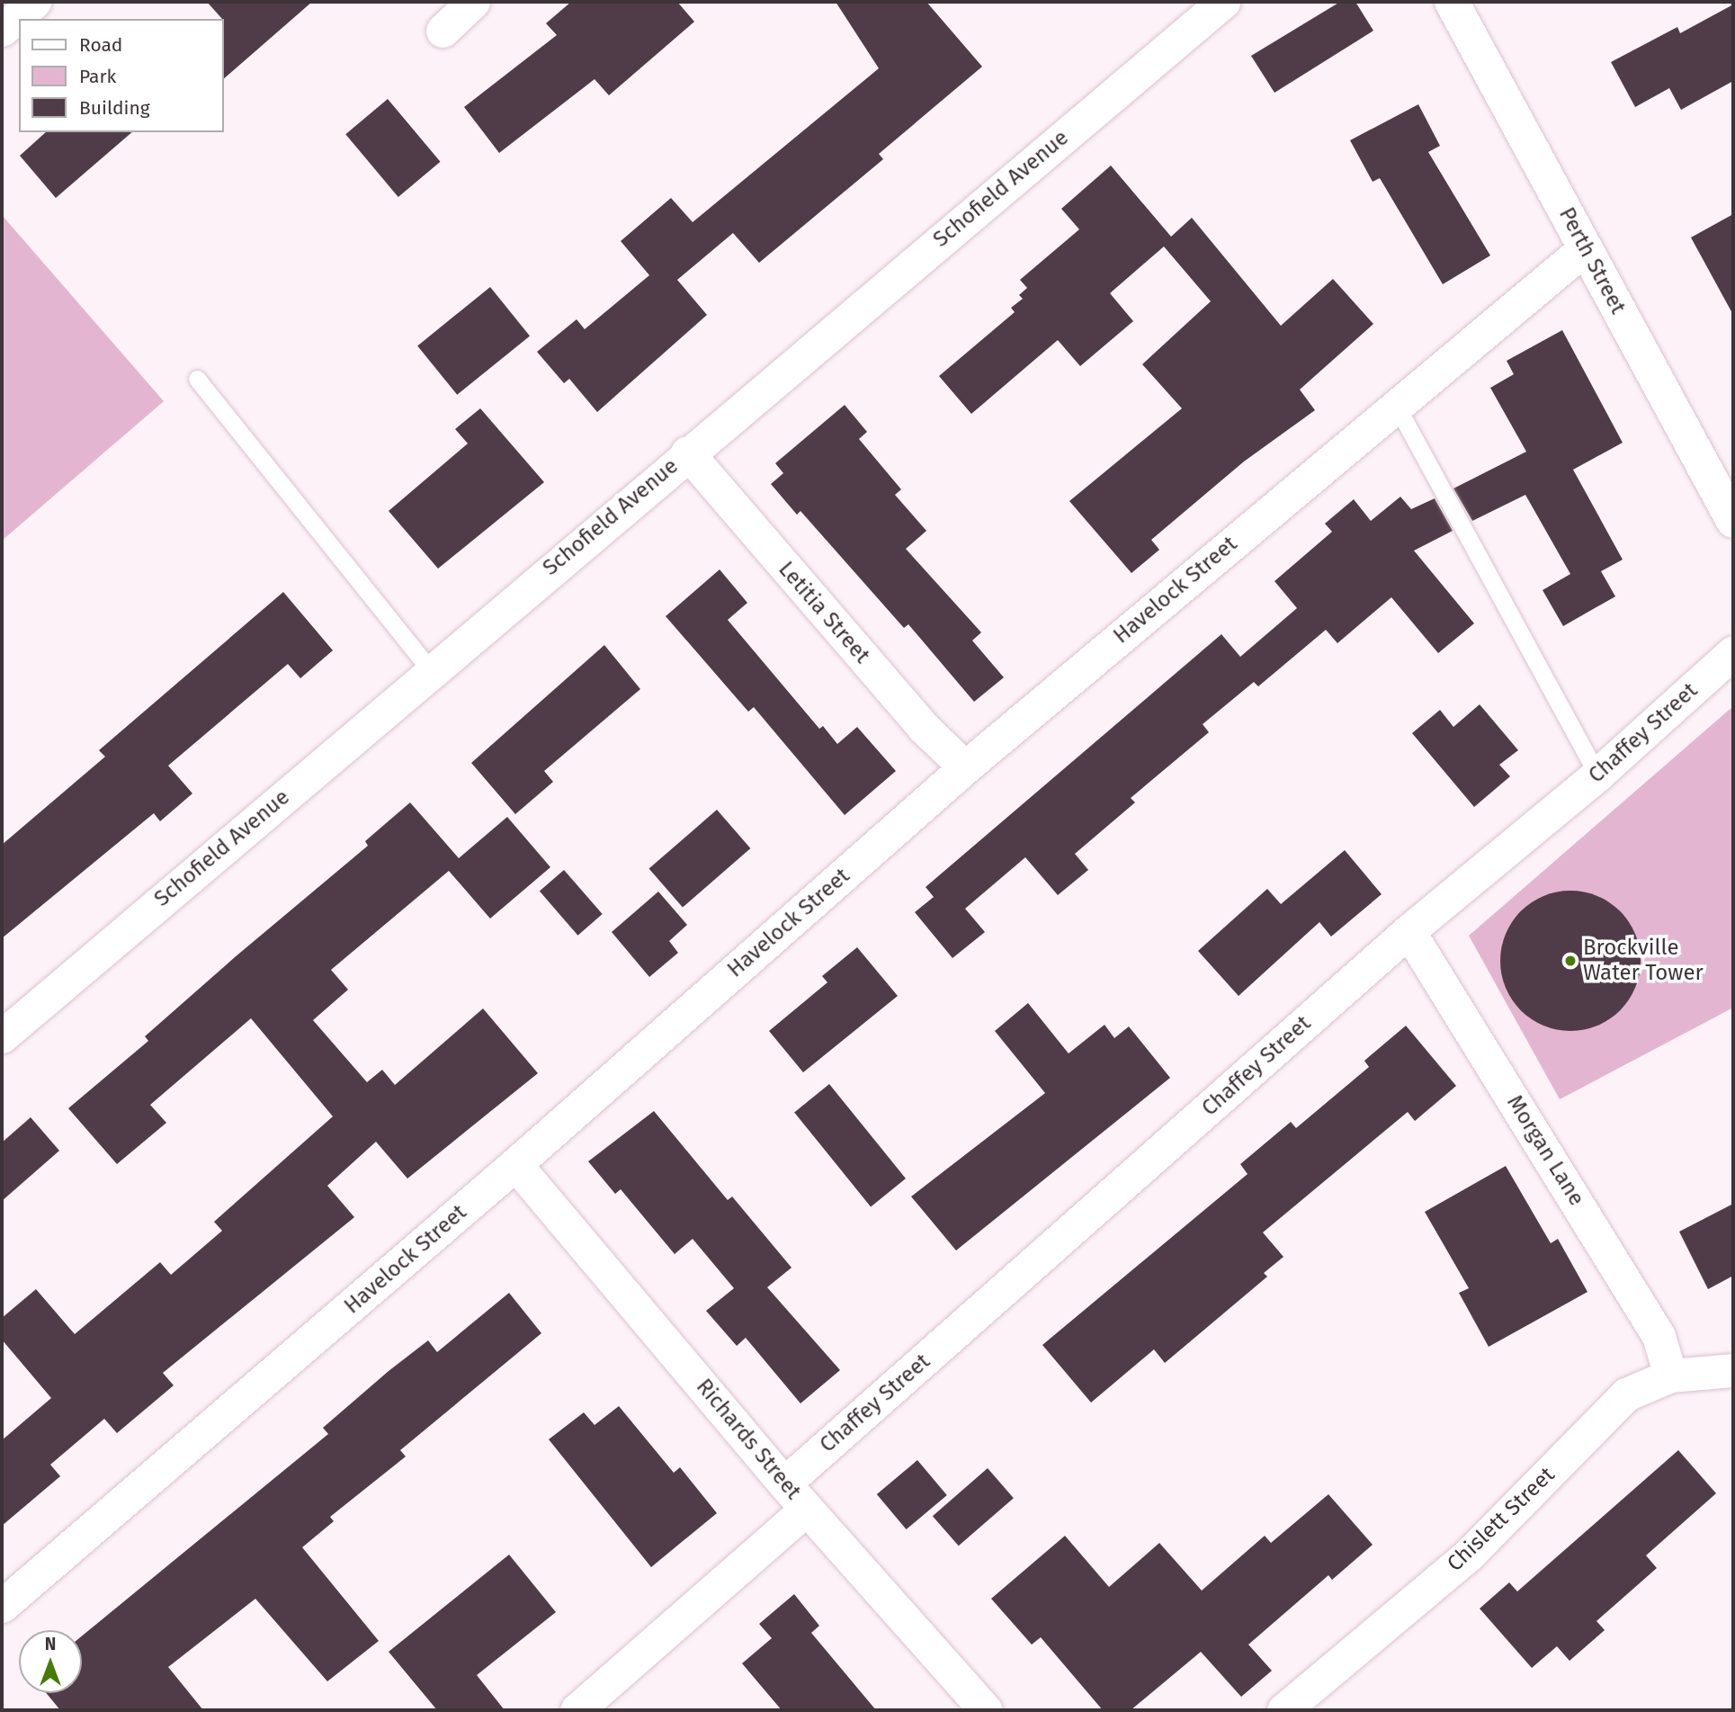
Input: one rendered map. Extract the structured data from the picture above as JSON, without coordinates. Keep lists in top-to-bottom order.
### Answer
{
  "streets": {
    "street": [
      "Schofield Avenue",
      "Perth Street",
      "Havelock Street",
      "Letitia Street",
      "Chaffey Street",
      "Morgan Lane",
      "Richards Street",
      "Chislett Street"
    ]
  },
  "crossings": [
    ["Schofield Avenue", "Letitia Street"],
    ["Perth Street", "Havelock Street"],
    ["Havelock Street", "Letitia Street"],
    ["Havelock Street", "Richards Street"],
    ["Chaffey Street", "Morgan Lane"],
    ["Chaffey Street", "Richards Street"],
    ["Morgan Lane", "Chislett Street"]
  ],
  "places": ["Brockville Water Tower"],
  "legend": ["Road", "Park", "Building"],
  "north": "top"
}
